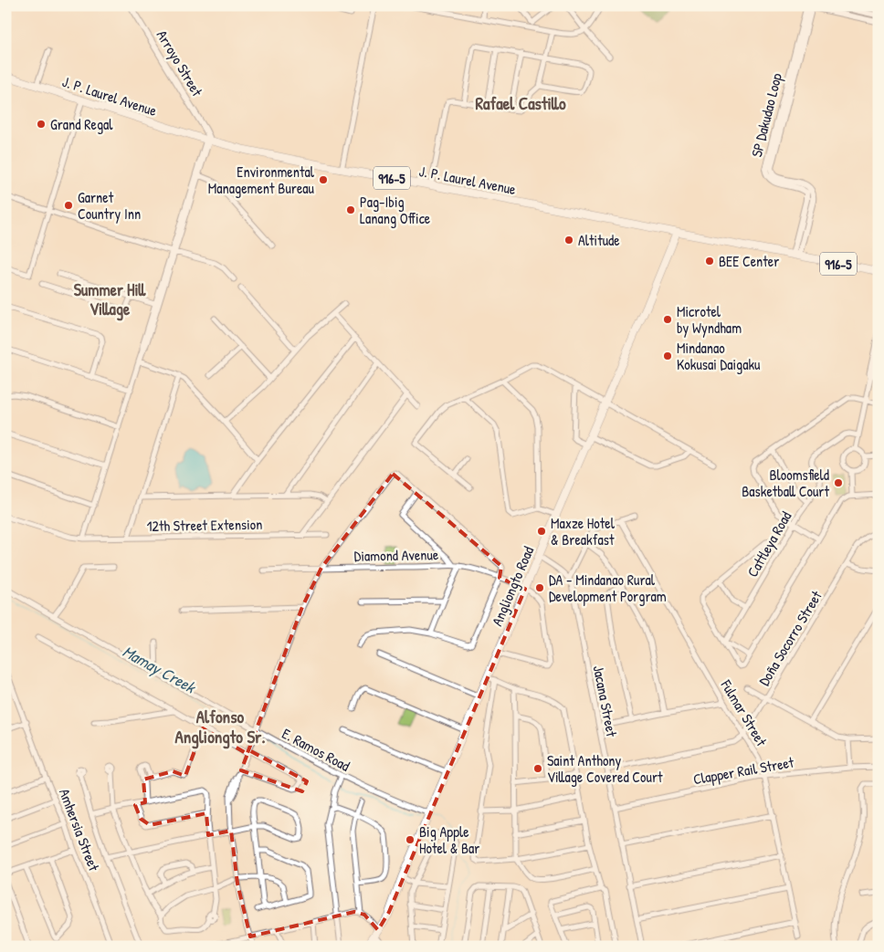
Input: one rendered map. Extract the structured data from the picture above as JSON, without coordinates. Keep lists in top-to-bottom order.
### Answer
{
  "streets": {
    "main road": ["J. P. Laurel Avenue", "916-5", "Angliongto Road"],
    "street": [
      "Arroyo Street",
      "SP Dakudao Loop",
      "12th Street Extension",
      "Cattleya Road",
      "Diamond Avenue",
      "Doña Socorro Street",
      "Jacana Street",
      "Fulmar Street",
      "E. Ramos Road",
      "Clapper Rail Street",
      "Amhersia Street"
    ]
  },
  "crossings": [
    ["Arroyo Street", "J. P. Laurel Avenue"],
    ["J. P. Laurel Avenue", "SP Dakudao Loop"],
    ["J. P. Laurel Avenue", "Angliongto Road"],
    ["Diamond Avenue", "Angliongto Road"],
    ["Angliongto Road", "E. Ramos Road"],
    ["Doña Socorro Street", "Fulmar Street"],
    ["Jacana Street", "Clapper Rail Street"],
    ["Fulmar Street", "Clapper Rail Street"]
  ],
  "districts": ["Rafael Castillo", "Summer Hill Village", "Alfonso Angliongto Sr."],
  "water": ["Mamay Creek"],
  "places": [
    "Grand Regal",
    "Environmental Management Bureau",
    "Garnet Country Inn",
    "Pag-Ibig Lanang Office",
    "Altitude",
    "BEE Center",
    "Microtel by Wyndham",
    "Mindanao Kokusai Daigaku",
    "Bloomsfield Basketball Court",
    "Maxze Hotel & Breakfast",
    "DA - Mindanao Rural Development Porgram",
    "Saint Anthony Village Covered Court",
    "Big Apple Hotel & Bar"
  ]
}
